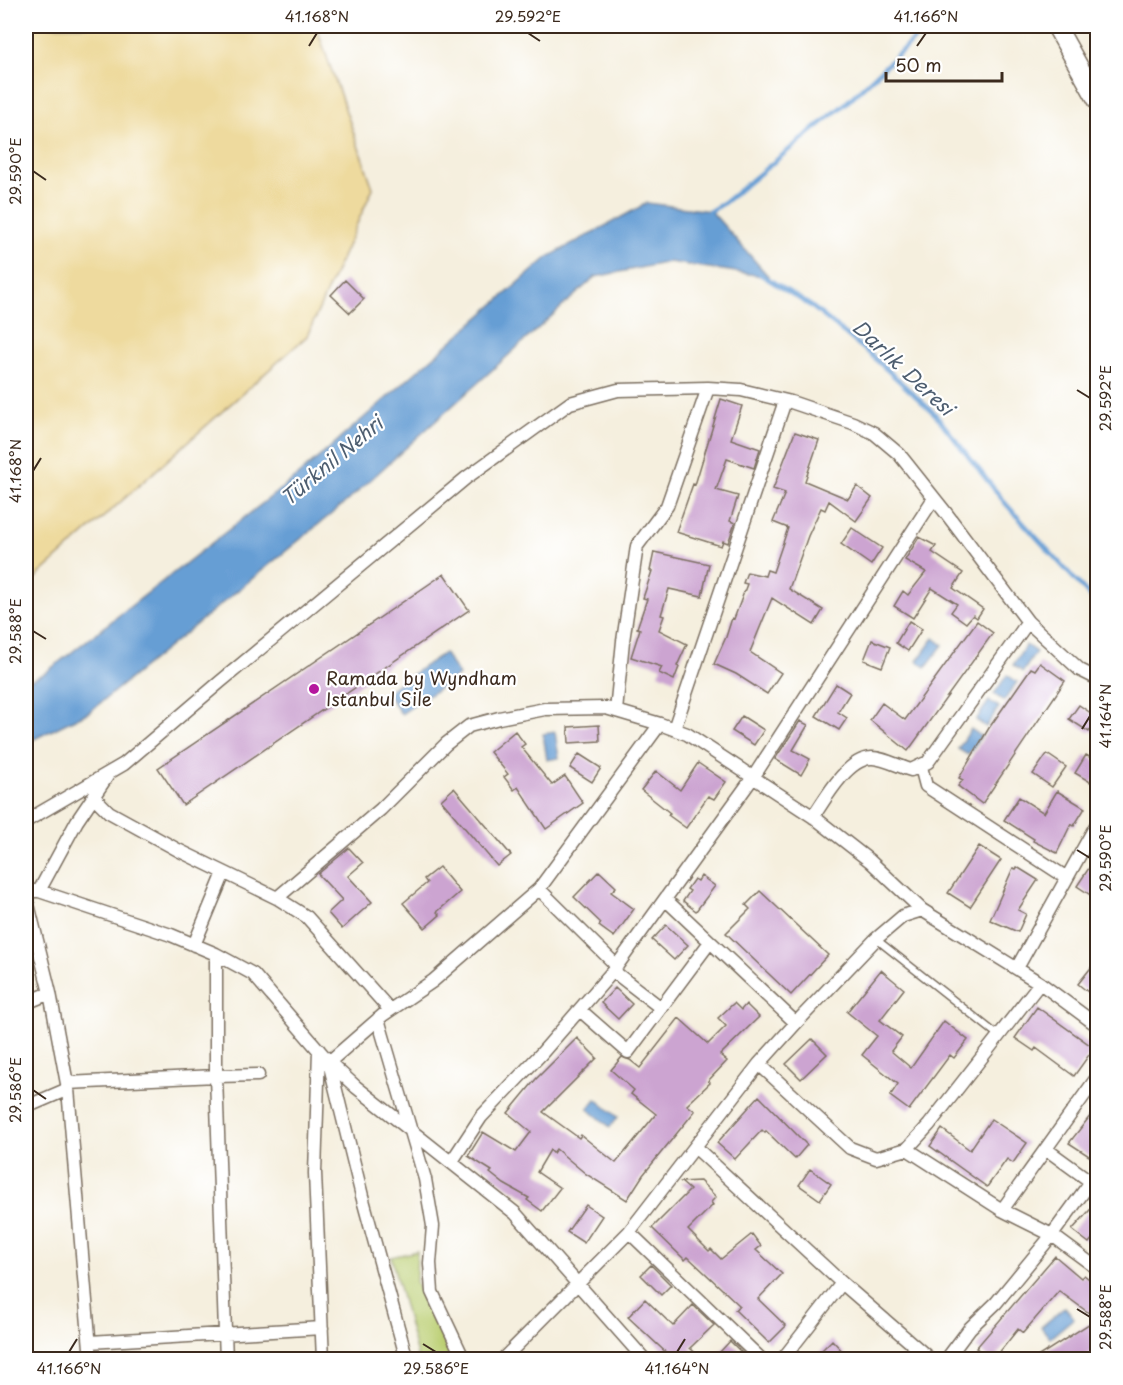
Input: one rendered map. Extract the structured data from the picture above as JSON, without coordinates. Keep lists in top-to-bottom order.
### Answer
{
  "water": ["Darlık Deresi", "Türknil Nehri"],
  "places": ["Ramada by Wyndham Istanbul Sile"],
  "scale_bar": "50 m",
  "coordinates": [
    "41.168°N",
    "29.592°E",
    "41.166°N",
    "29.590°E",
    "29.588°E",
    "41.164°N",
    "29.586°E"
  ]
}
